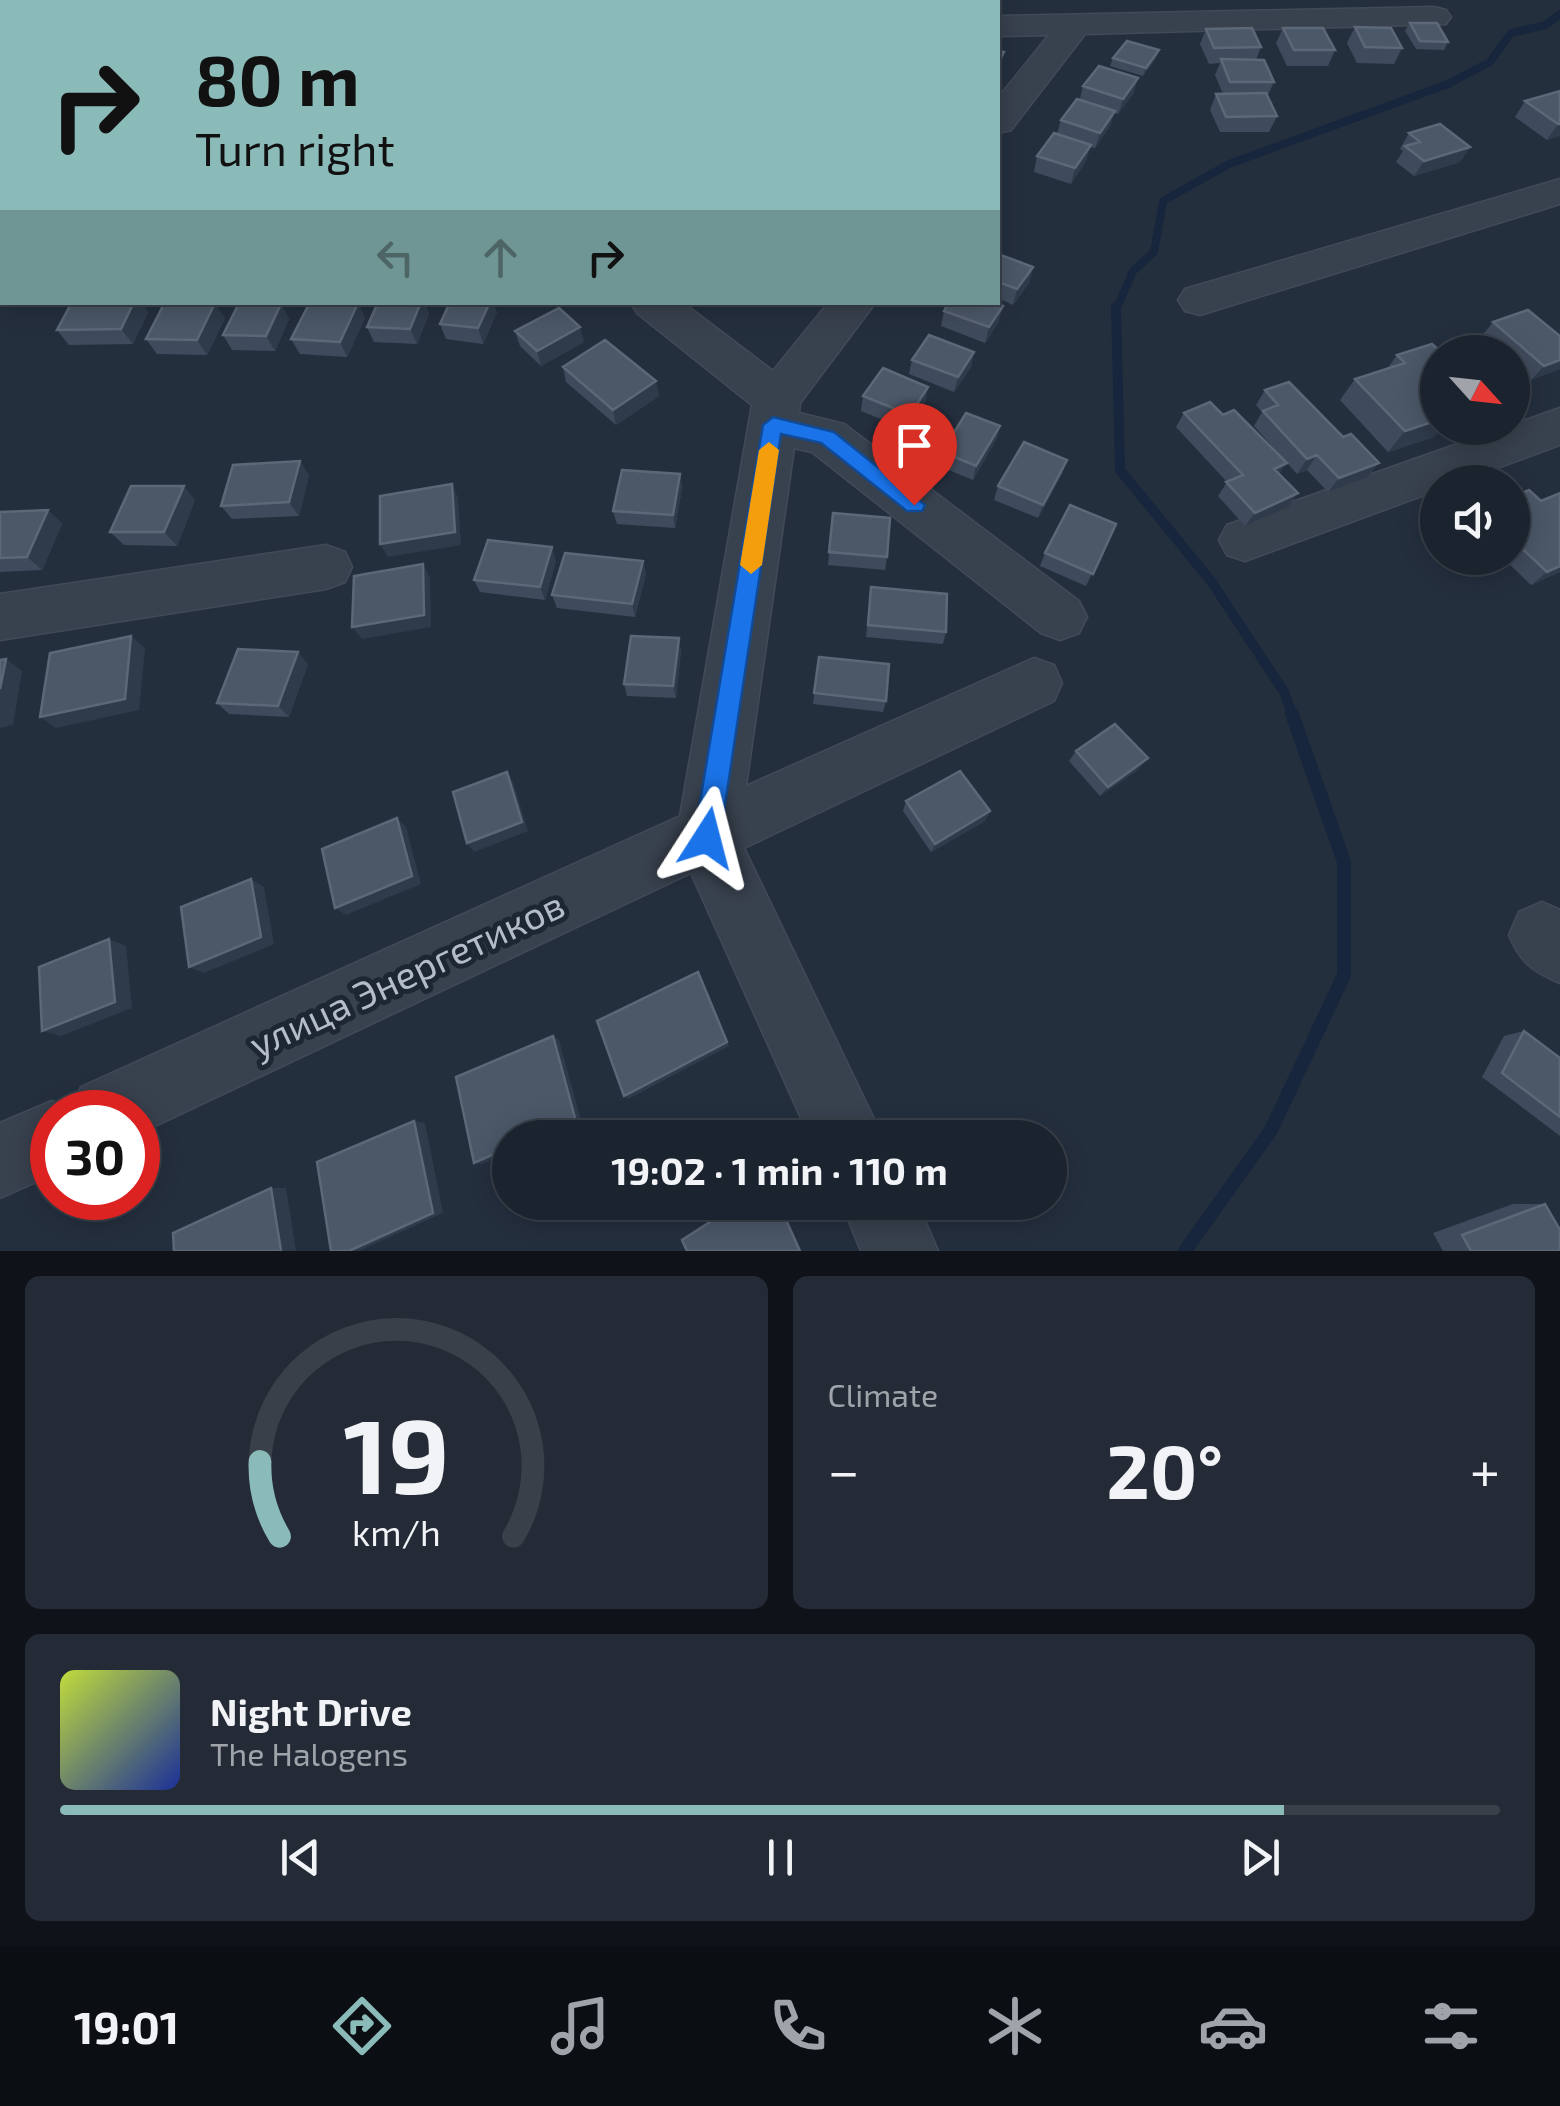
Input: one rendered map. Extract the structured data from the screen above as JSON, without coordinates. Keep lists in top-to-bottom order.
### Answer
{
  "streets": {
    "street": ["улица Энергетиков"]
  },
  "north": "bottom right",
  "page": {
    "turn": ["80 m", "Turn right"],
    "limit": "30",
    "trip": "19:02 · 1 min · 110 m",
    "tile": "Climate",
    "heat": ["−", "20°", "+"],
    "song": ["Night Drive", "The Halogens"],
    "tabs": "19:01",
    "gauge": ["19", "km/h"]
  }
}
